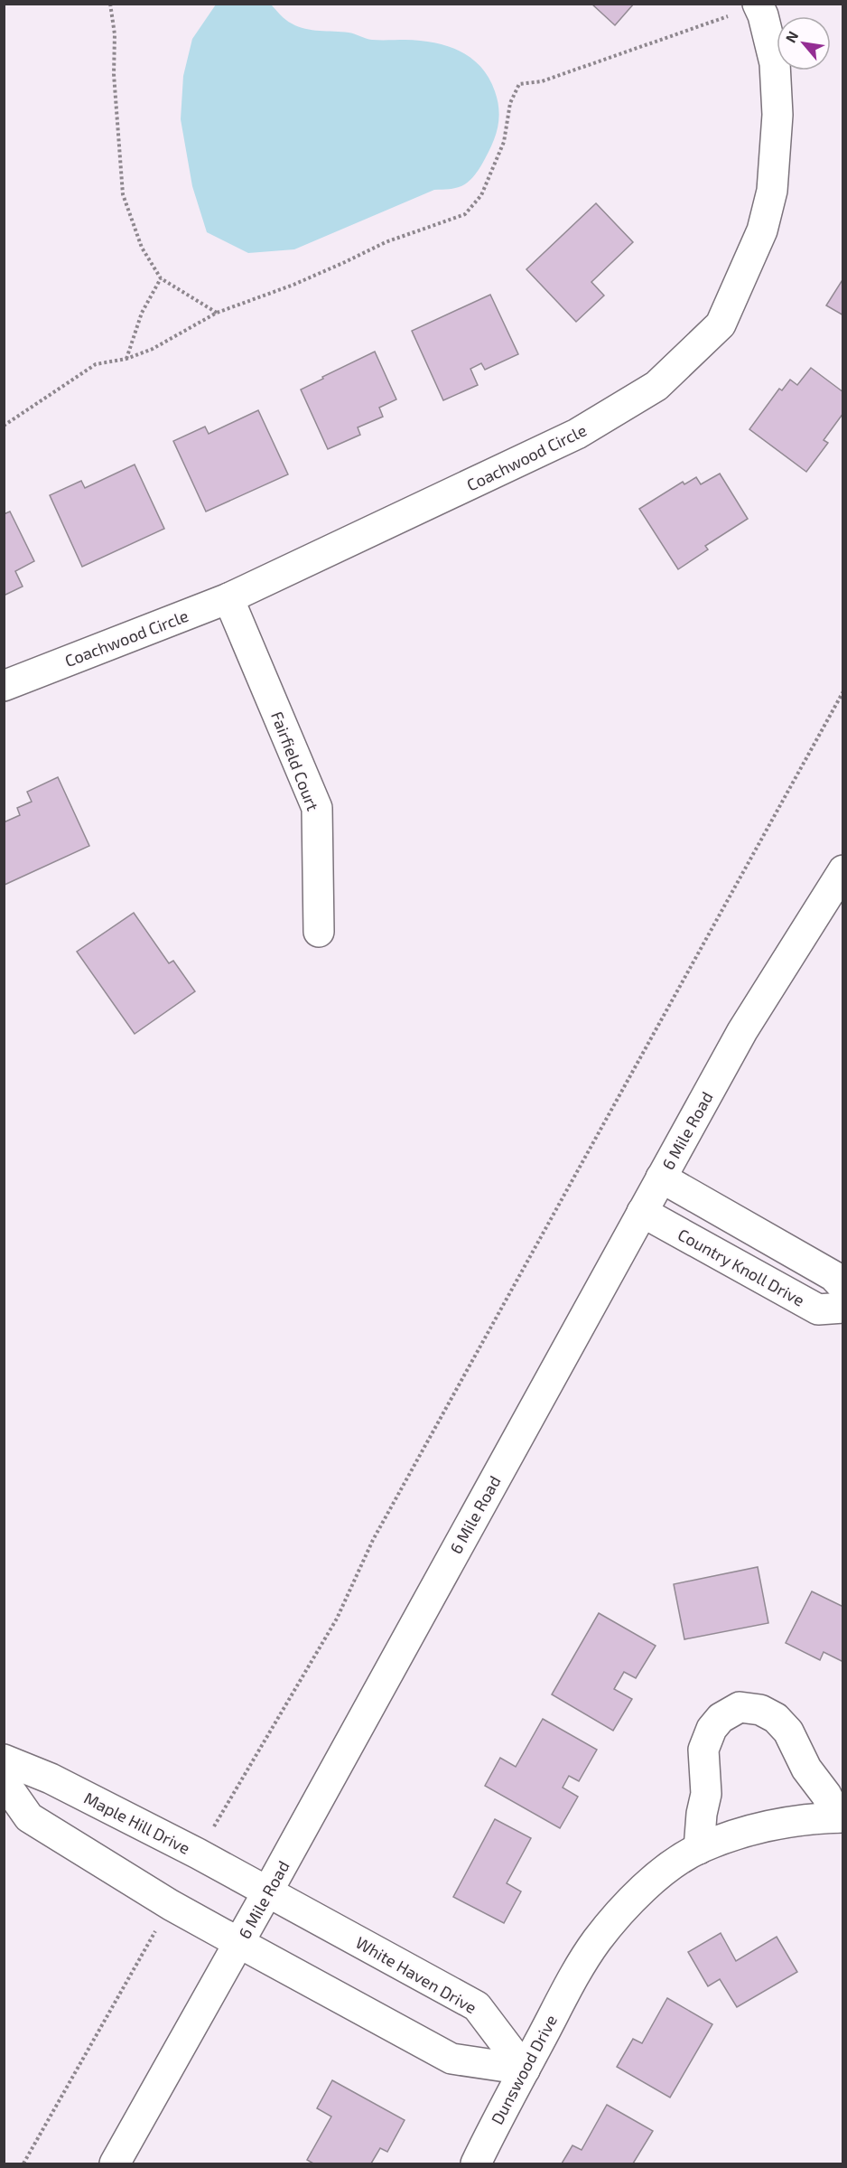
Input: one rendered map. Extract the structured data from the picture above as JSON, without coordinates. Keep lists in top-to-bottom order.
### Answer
{
  "streets": {
    "street": [
      "Coachwood Circle",
      "Fairfield Court",
      "6 Mile Road",
      "Country Knoll Drive",
      "Maple Hill Drive",
      "White Haven Drive",
      "Dunswood Drive"
    ]
  },
  "crossings": [
    ["Coachwood Circle", "Fairfield Court"],
    ["6 Mile Road", "Country Knoll Drive"],
    ["6 Mile Road", "Maple Hill Drive"],
    ["6 Mile Road", "White Haven Drive"],
    ["Maple Hill Drive", "White Haven Drive"],
    ["White Haven Drive", "Dunswood Drive"]
  ],
  "north": "top left"
}
